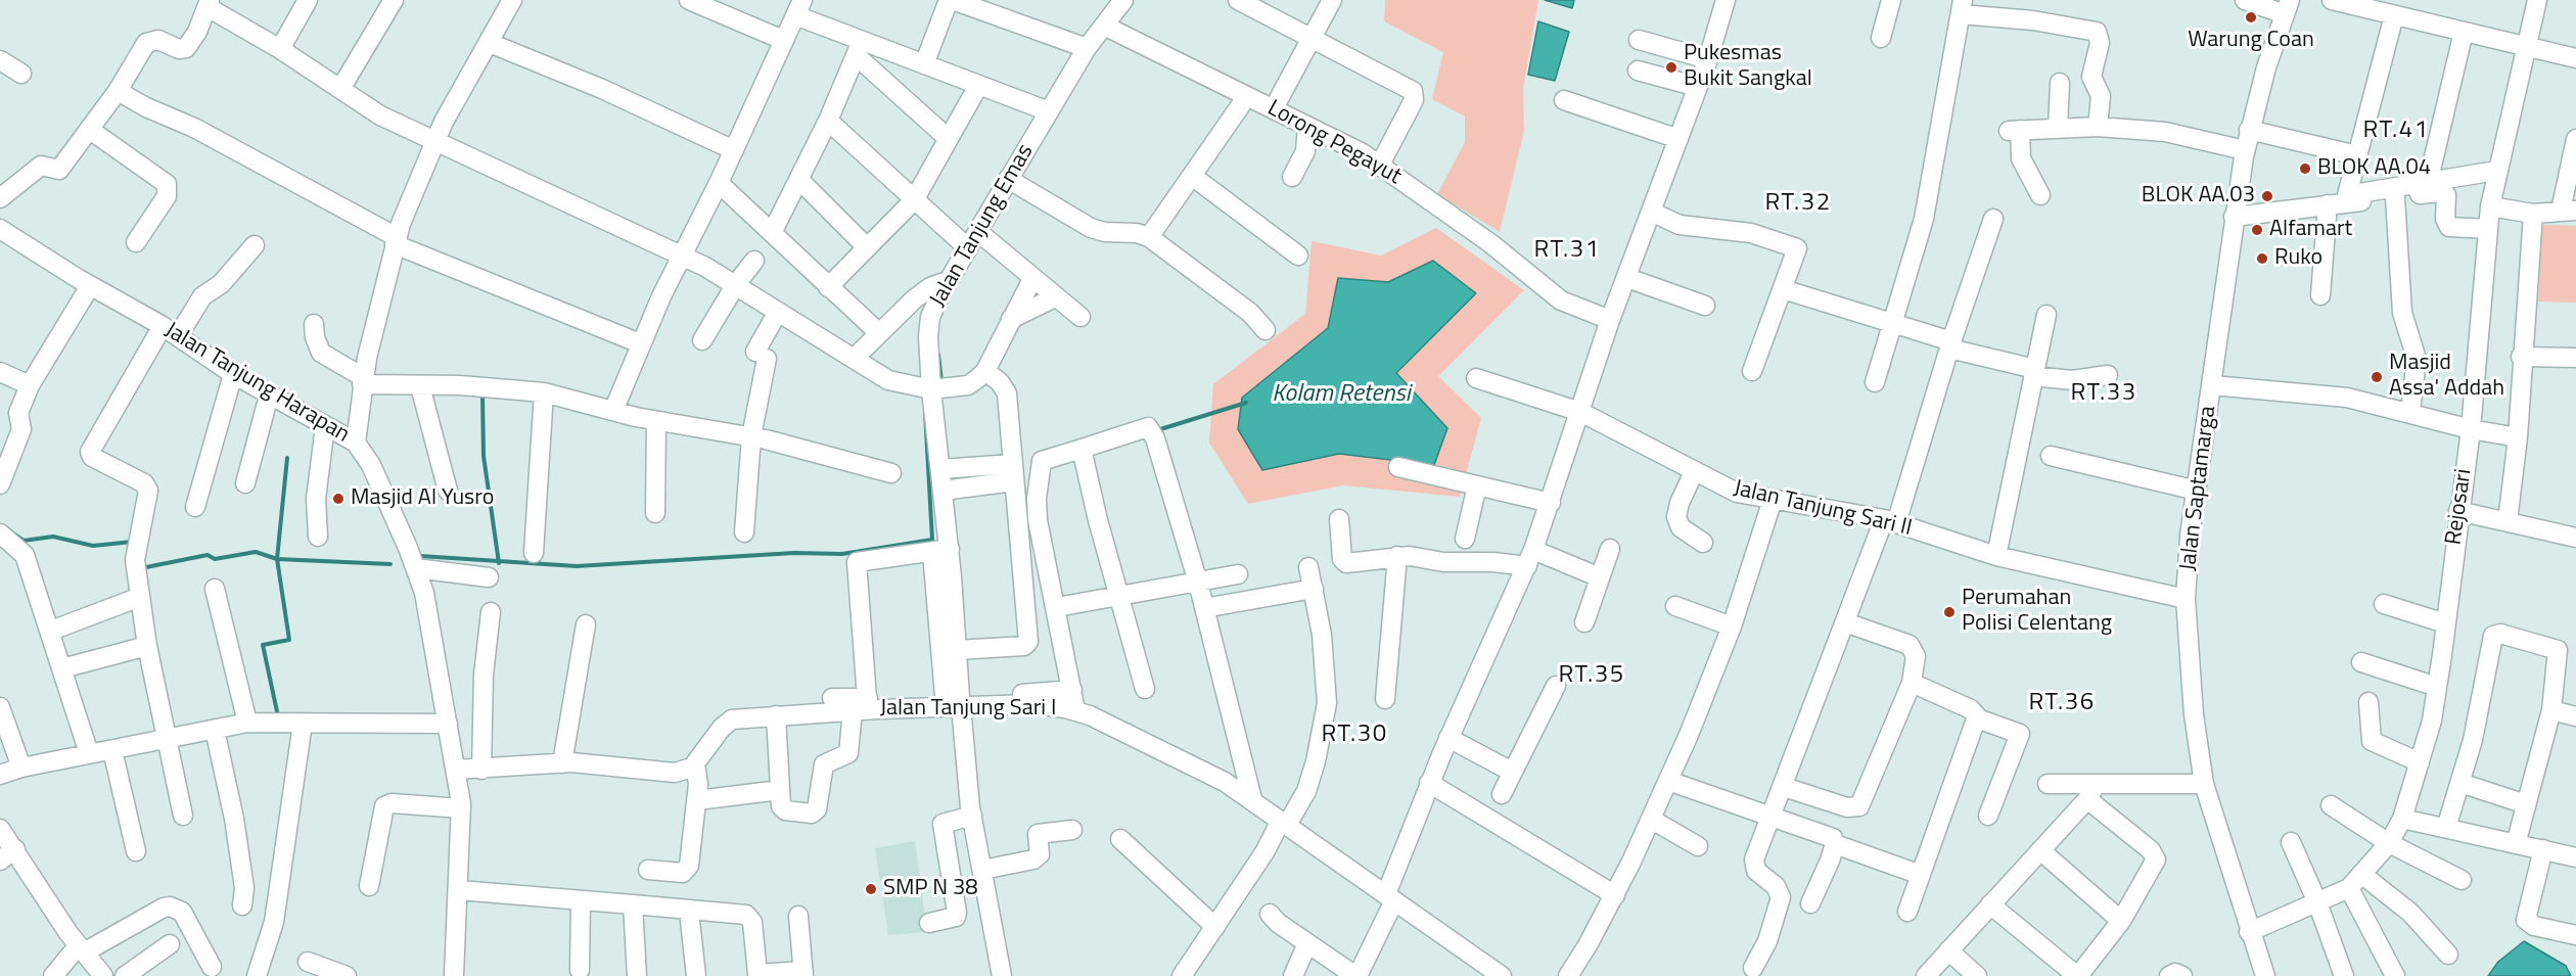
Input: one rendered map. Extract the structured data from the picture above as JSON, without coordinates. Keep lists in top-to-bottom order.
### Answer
{
  "streets": {
    "street": [
      "Lorong Pegayut",
      "Jalan Tanjung Emas",
      "Jalan Tanjung Harapan",
      "Jalan Saptamarga",
      "Rejosari",
      "Jalan Tanjung Sari II",
      "Jalan Tanjung Sari I"
    ]
  },
  "crossings": [
    ["Lorong Pegayut", "Jalan Tanjung Emas"],
    ["Jalan Tanjung Emas", "Jalan Tanjung Sari I"],
    ["Jalan Saptamarga", "Rejosari"],
    ["Jalan Saptamarga", "Jalan Tanjung Sari II"]
  ],
  "districts": [
    "RT.41",
    "RT.32",
    "RT.31",
    "RT.33",
    "RT.35",
    "RT.36",
    "RT.30"
  ],
  "water": ["Kolam Retensi"],
  "places": [
    "Warung Coan",
    "Pukesmas Bukit Sangkal",
    "BLOK AA.04",
    "BLOK AA.03",
    "Alfamart",
    "Ruko",
    "Masjid Assa' Addah",
    "Masjid Al Yusro",
    "Perumahan Polisi Celentang",
    "SMP N 38"
  ]
}
